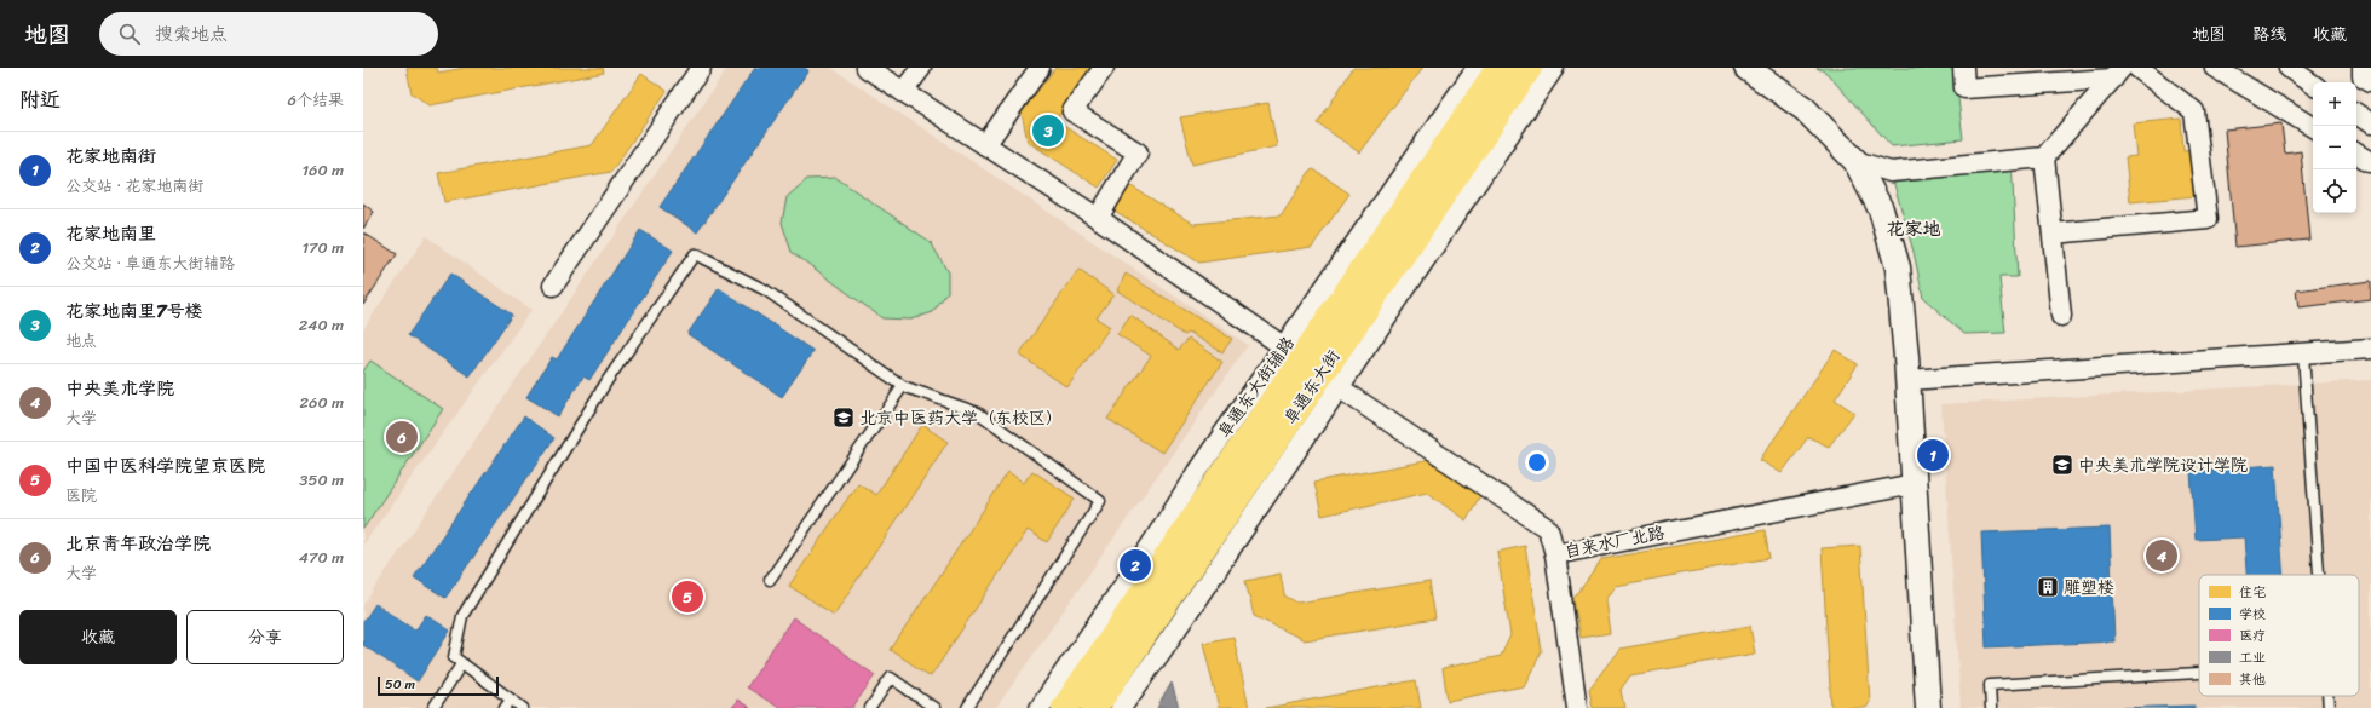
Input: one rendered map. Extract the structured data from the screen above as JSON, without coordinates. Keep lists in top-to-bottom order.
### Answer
{
  "streets": {
    "main road": ["阜通东大街"],
    "street": ["阜通东大街辅路", "自来水厂北路"]
  },
  "crossings": [
    ["阜通东大街辅路", "阜通东大街"],
    ["阜通东大街辅路", "自来水厂北路"],
    ["阜通东大街", "自来水厂北路"]
  ],
  "districts": ["花家地"],
  "places": {
    "school or university": ["北京中医药大学（东校区）", "中央美术学院设计学院"],
    "building": ["雕塑楼"]
  },
  "legend": [
    "住宅",
    "学校",
    "医疗",
    "工业",
    "其他"
  ],
  "scale_bar": "50 m",
  "page": {
    "header": "地图",
    "search": "搜索地点",
    "nav": ["地图", "路线", "收藏"],
    "heading": ["附近", "6个结果"],
    "map_buttons": ["+", "−"],
    "pins": [
      "3",
      "6",
      "1",
      "4",
      "2",
      "5"
    ],
    "list": [
      {
        "mark": "1",
        "name": "花家地南街",
        "note": "公交站 · 花家地南街",
        "value": "160 m"
      },
      {
        "mark": "2",
        "name": "花家地南里",
        "note": "公交站 · 阜通东大街辅路",
        "value": "170 m"
      },
      {
        "mark": "3",
        "name": "花家地南里7号楼",
        "note": "地点",
        "value": "240 m"
      },
      {
        "mark": "4",
        "name": "中央美术学院",
        "note": "大学",
        "value": "260 m"
      },
      {
        "mark": "5",
        "name": "中国中医科学院望京医院",
        "note": "医院",
        "value": "350 m"
      },
      {
        "mark": "6",
        "name": "北京青年政治学院",
        "note": "大学",
        "value": "470 m"
      }
    ],
    "buttons": ["收藏", "分享"],
    "scale": "50 m"
  }
}
